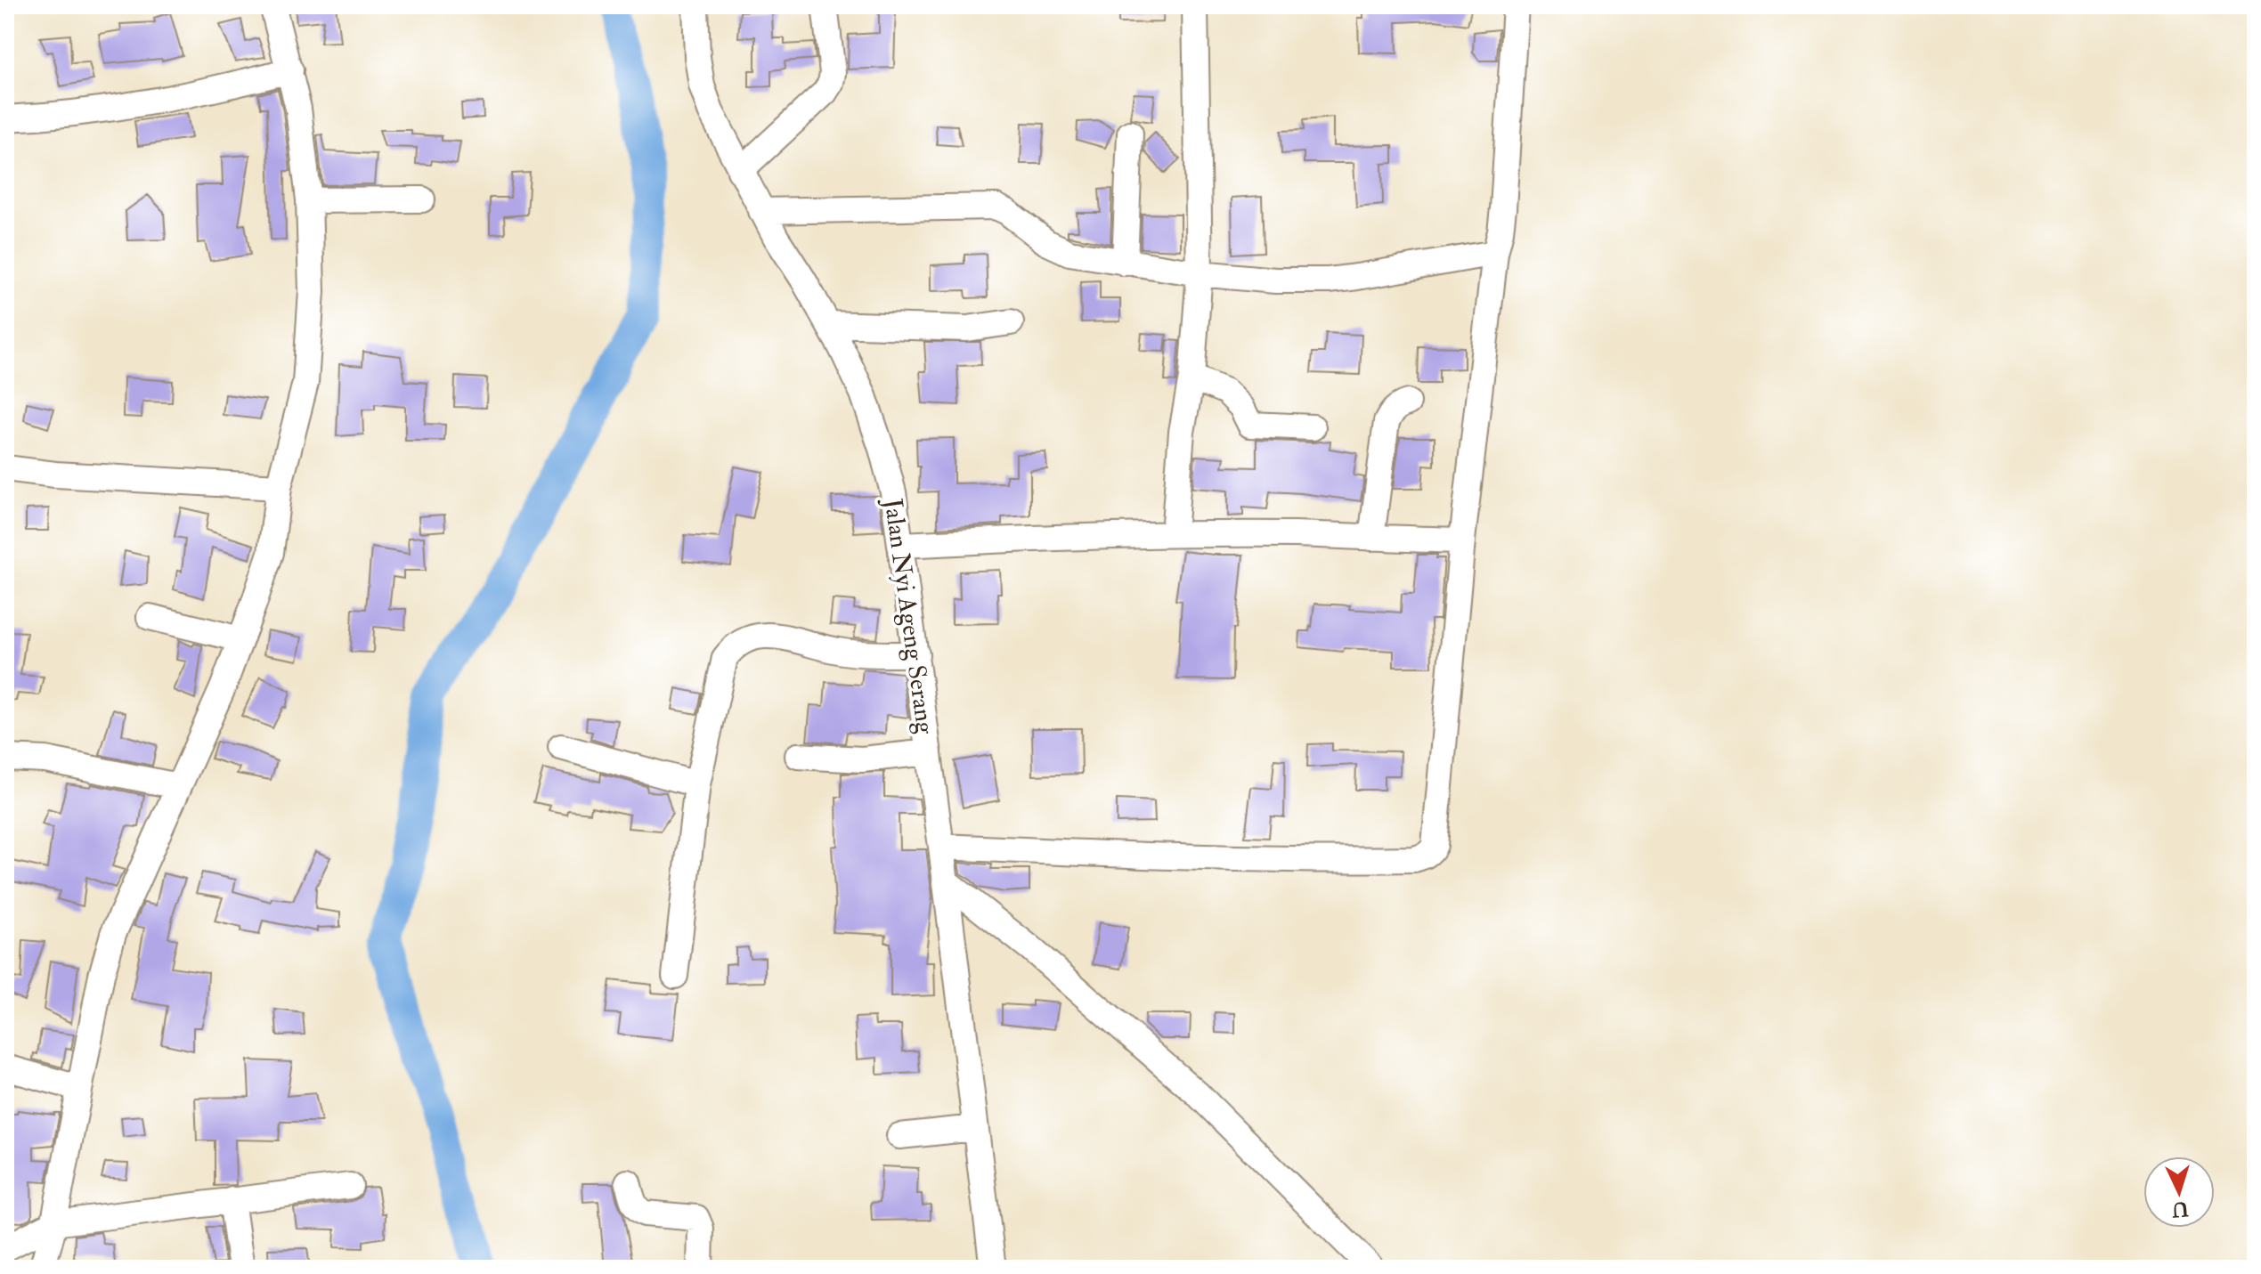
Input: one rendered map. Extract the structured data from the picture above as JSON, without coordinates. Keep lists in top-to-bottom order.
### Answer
{
  "streets": {
    "street": ["Jalan Nyi Ageng Serang"]
  },
  "north": "bottom"
}
